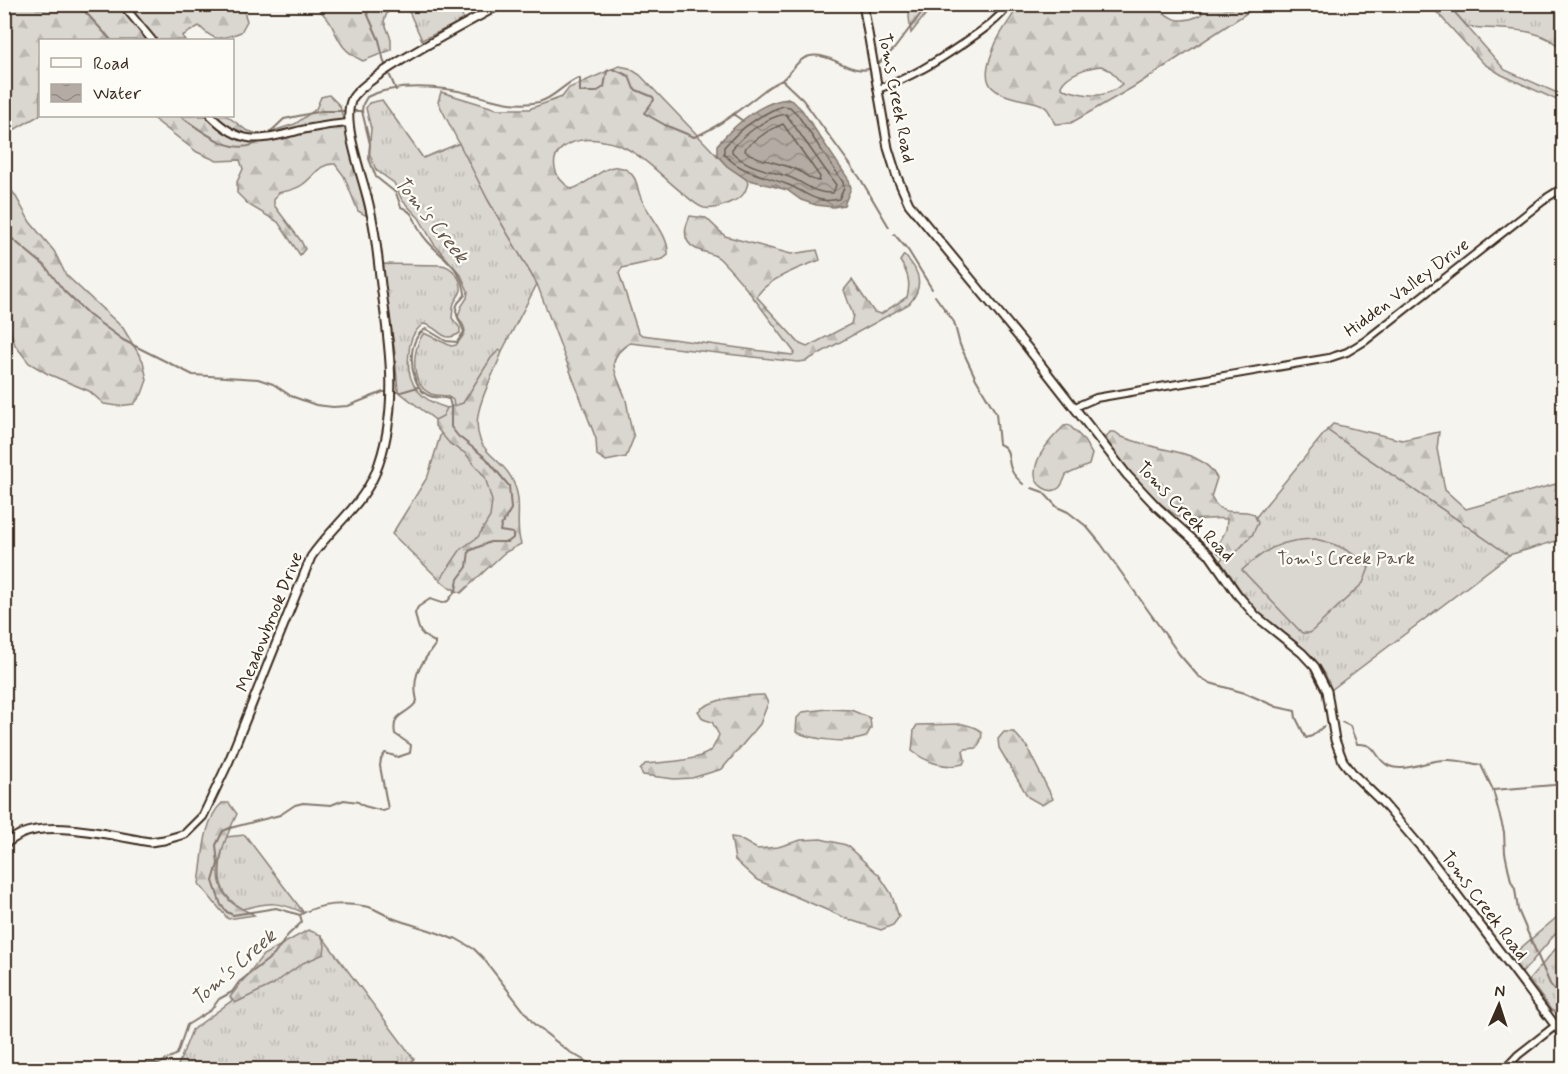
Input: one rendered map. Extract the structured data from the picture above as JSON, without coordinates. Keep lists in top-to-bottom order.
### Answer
{
  "streets": {
    "street": ["Toms Creek Road", "Hidden Valley Drive", "Meadowbrook Drive"]
  },
  "crossings": [
    ["Toms Creek Road", "Hidden Valley Drive"]
  ],
  "water": ["Tom's Creek"],
  "parks": ["Tom's Creek Park"],
  "legend": ["Road", "Water"],
  "north": "top"
}
